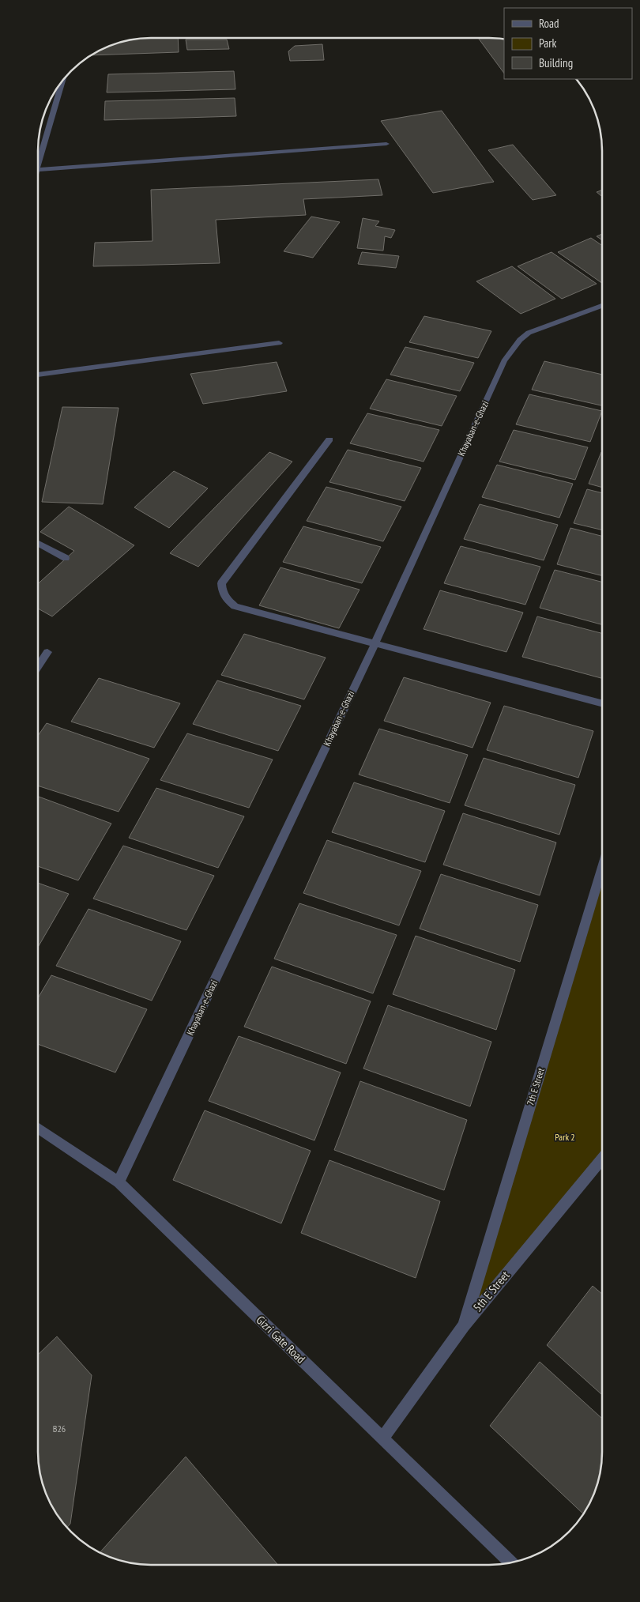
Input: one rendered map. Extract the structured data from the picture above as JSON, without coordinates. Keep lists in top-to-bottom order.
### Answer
{
  "streets": {
    "street": [
      "Khayaban-e-Ghazi",
      "7th E Street",
      "5th E Street",
      "Gizri Gate Road"
    ]
  },
  "crossings": [
    ["Khayaban-e-Ghazi", "Gizri Gate Road"],
    ["7th E Street", "5th E Street"],
    ["5th E Street", "Gizri Gate Road"]
  ],
  "parks": ["Park 2"],
  "house_numbers": ["B26"],
  "legend": ["Road", "Park", "Building"]
}
